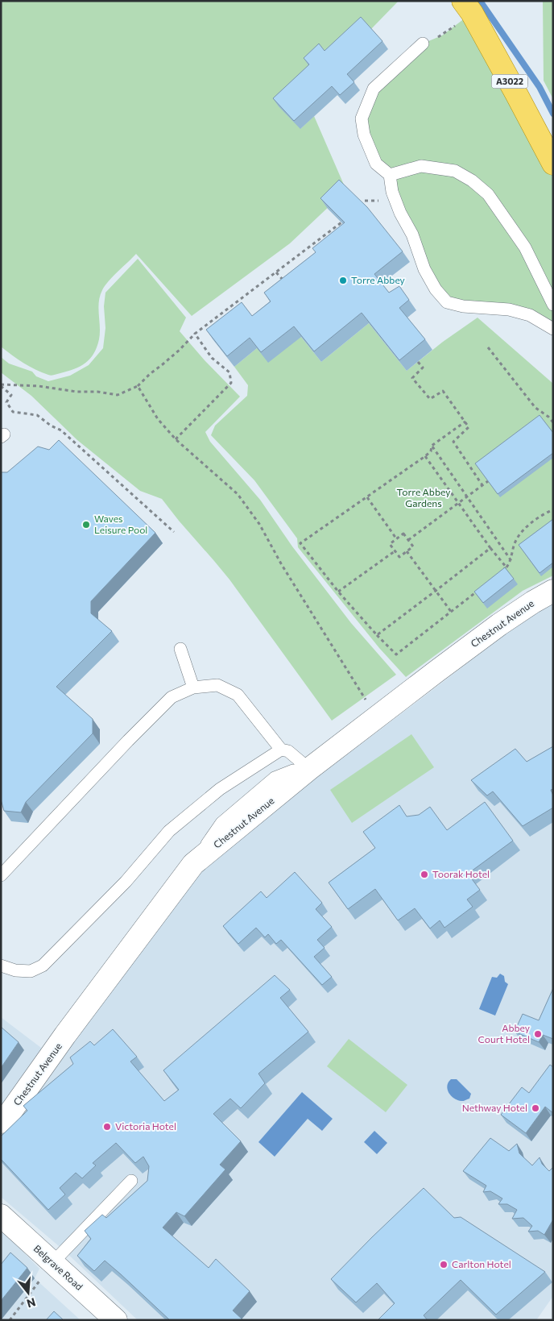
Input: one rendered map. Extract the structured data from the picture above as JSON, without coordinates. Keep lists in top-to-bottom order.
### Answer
{
  "streets": {
    "main road": ["A3022"],
    "street": ["Chestnut Avenue", "Belgrave Road"]
  },
  "parks": ["Torre Abbey Gardens"],
  "places": [
    "Torre Abbey",
    "Waves Leisure Pool",
    "Toorak Hotel",
    "Abbey Court Hotel",
    "Nethway Hotel",
    "Victoria Hotel",
    "Carlton Hotel"
  ],
  "north": "bottom"
}
